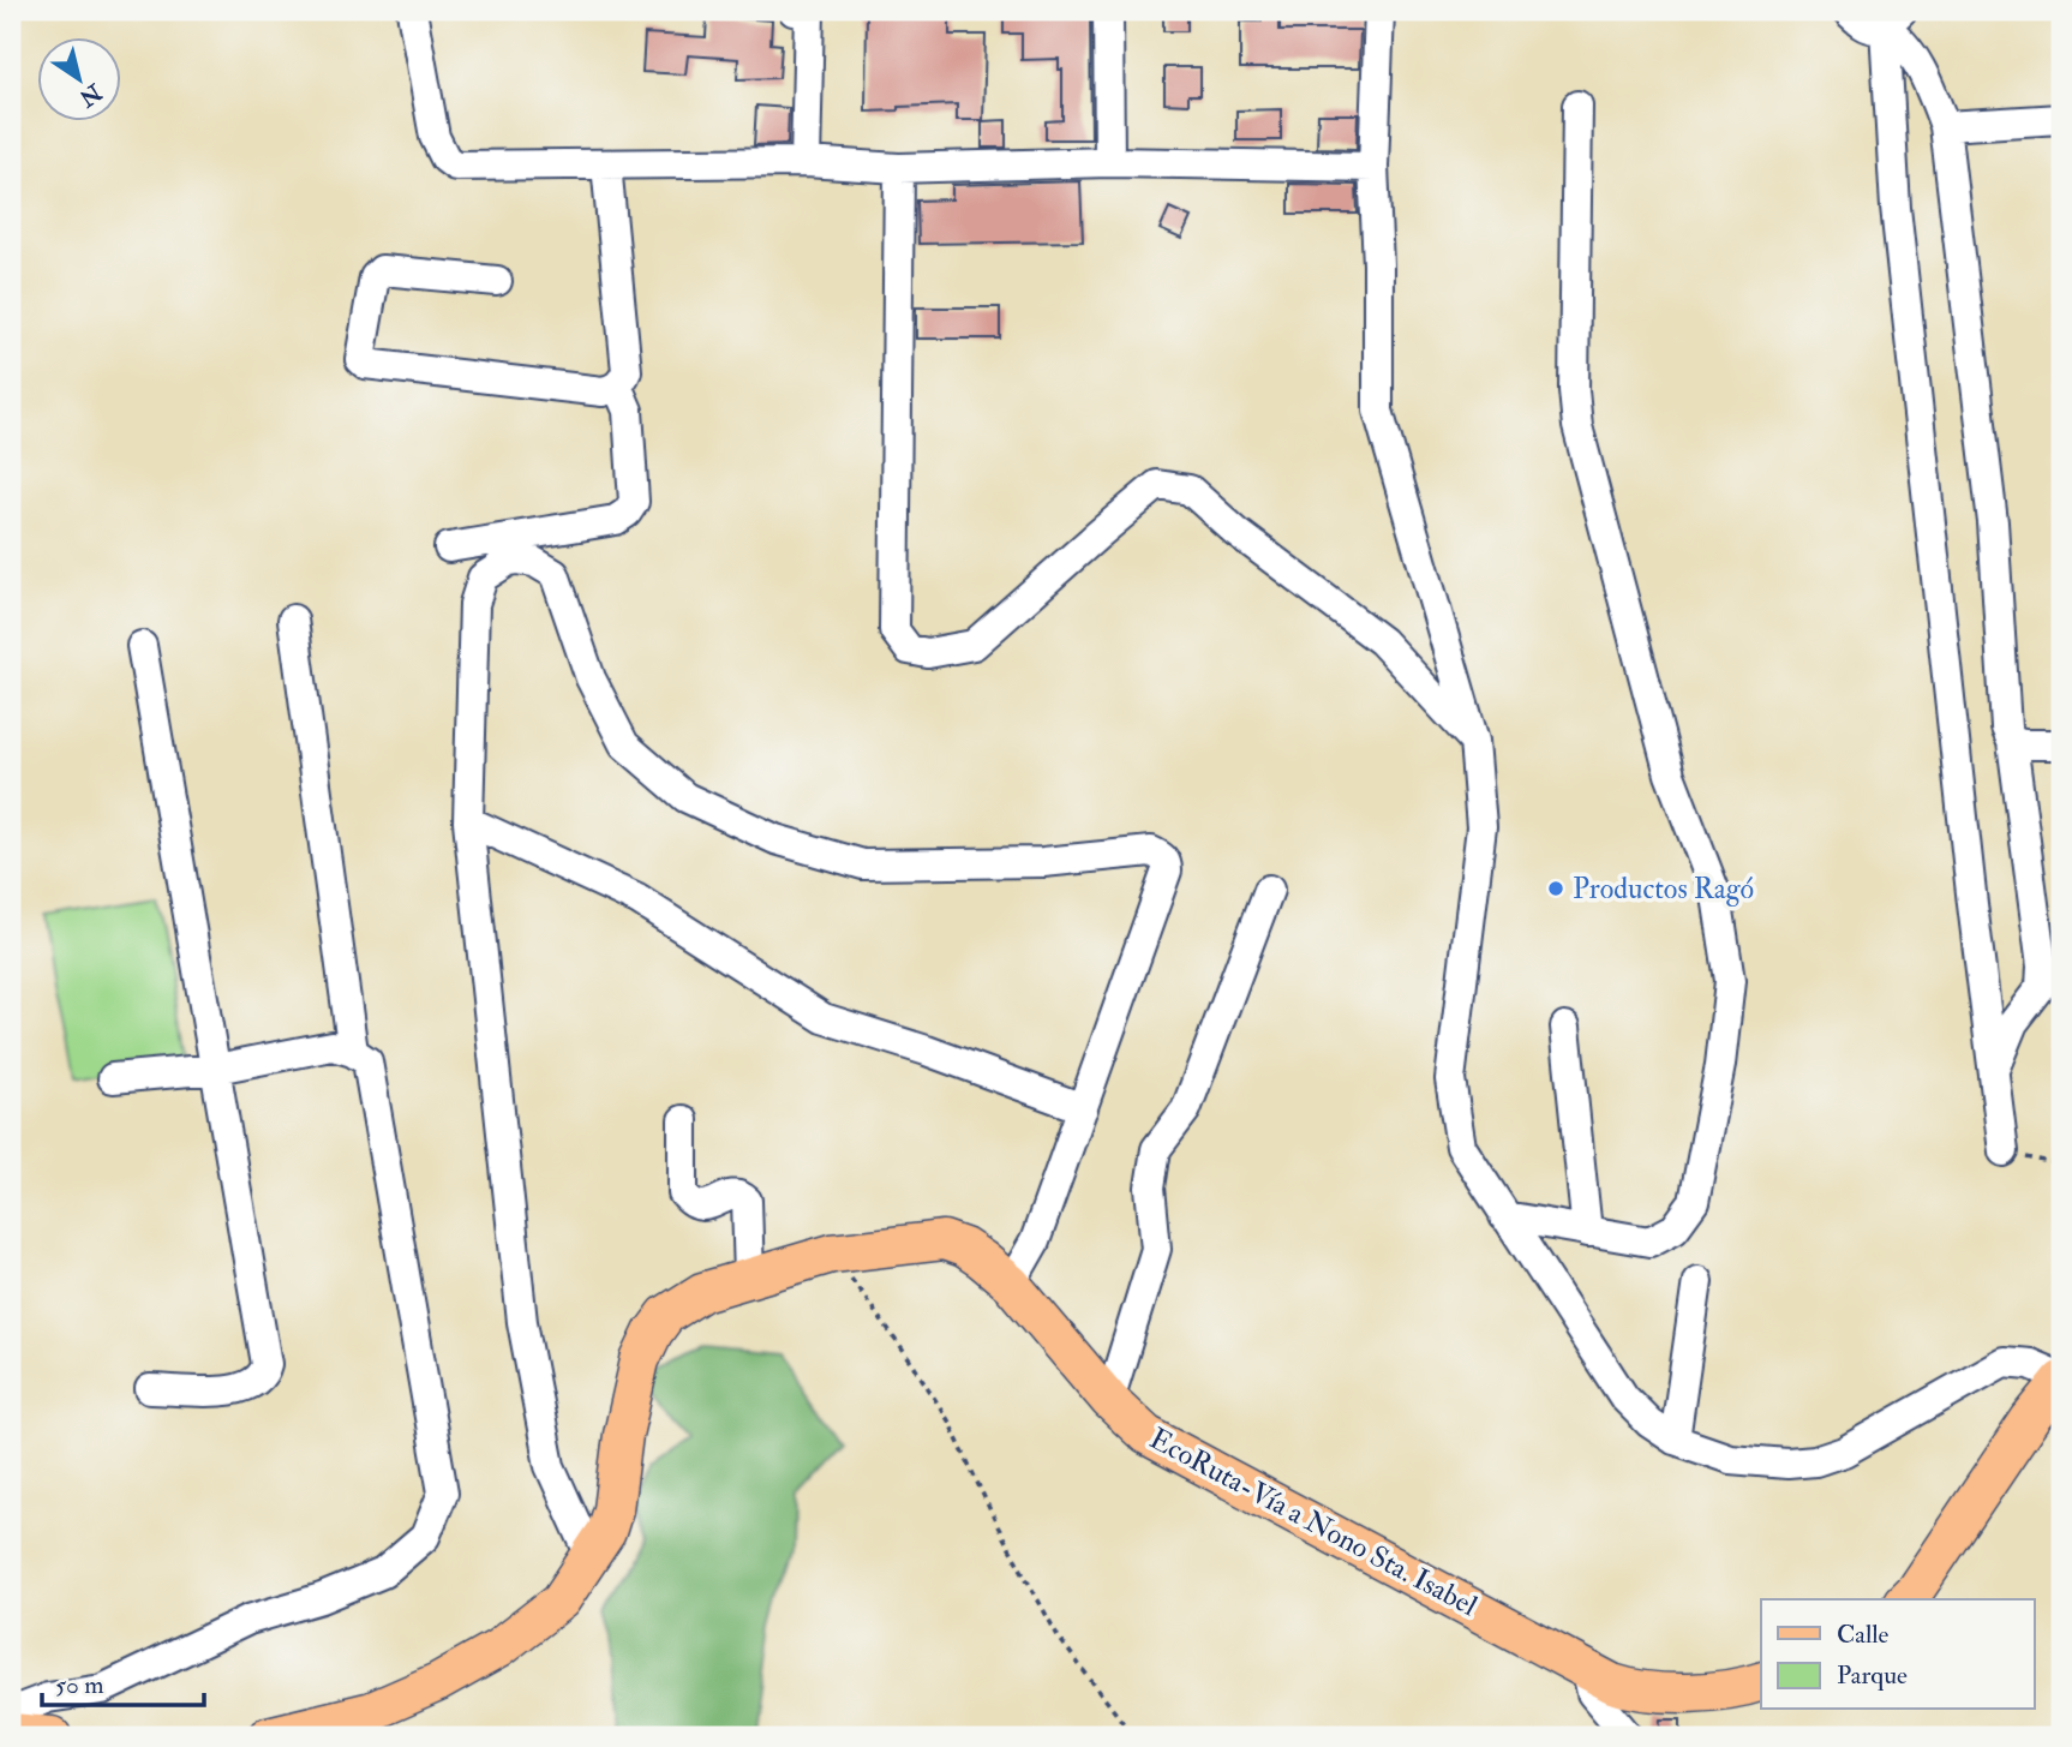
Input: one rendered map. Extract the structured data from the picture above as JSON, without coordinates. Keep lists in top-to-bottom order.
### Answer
{
  "streets": {
    "main road": ["EcoRuta-Vía a Nono Sta. Isabel"]
  },
  "places": ["Productos Ragó"],
  "legend": ["Calle", "Parque"],
  "scale_bar": "50 m",
  "north": "bottom right"
}
